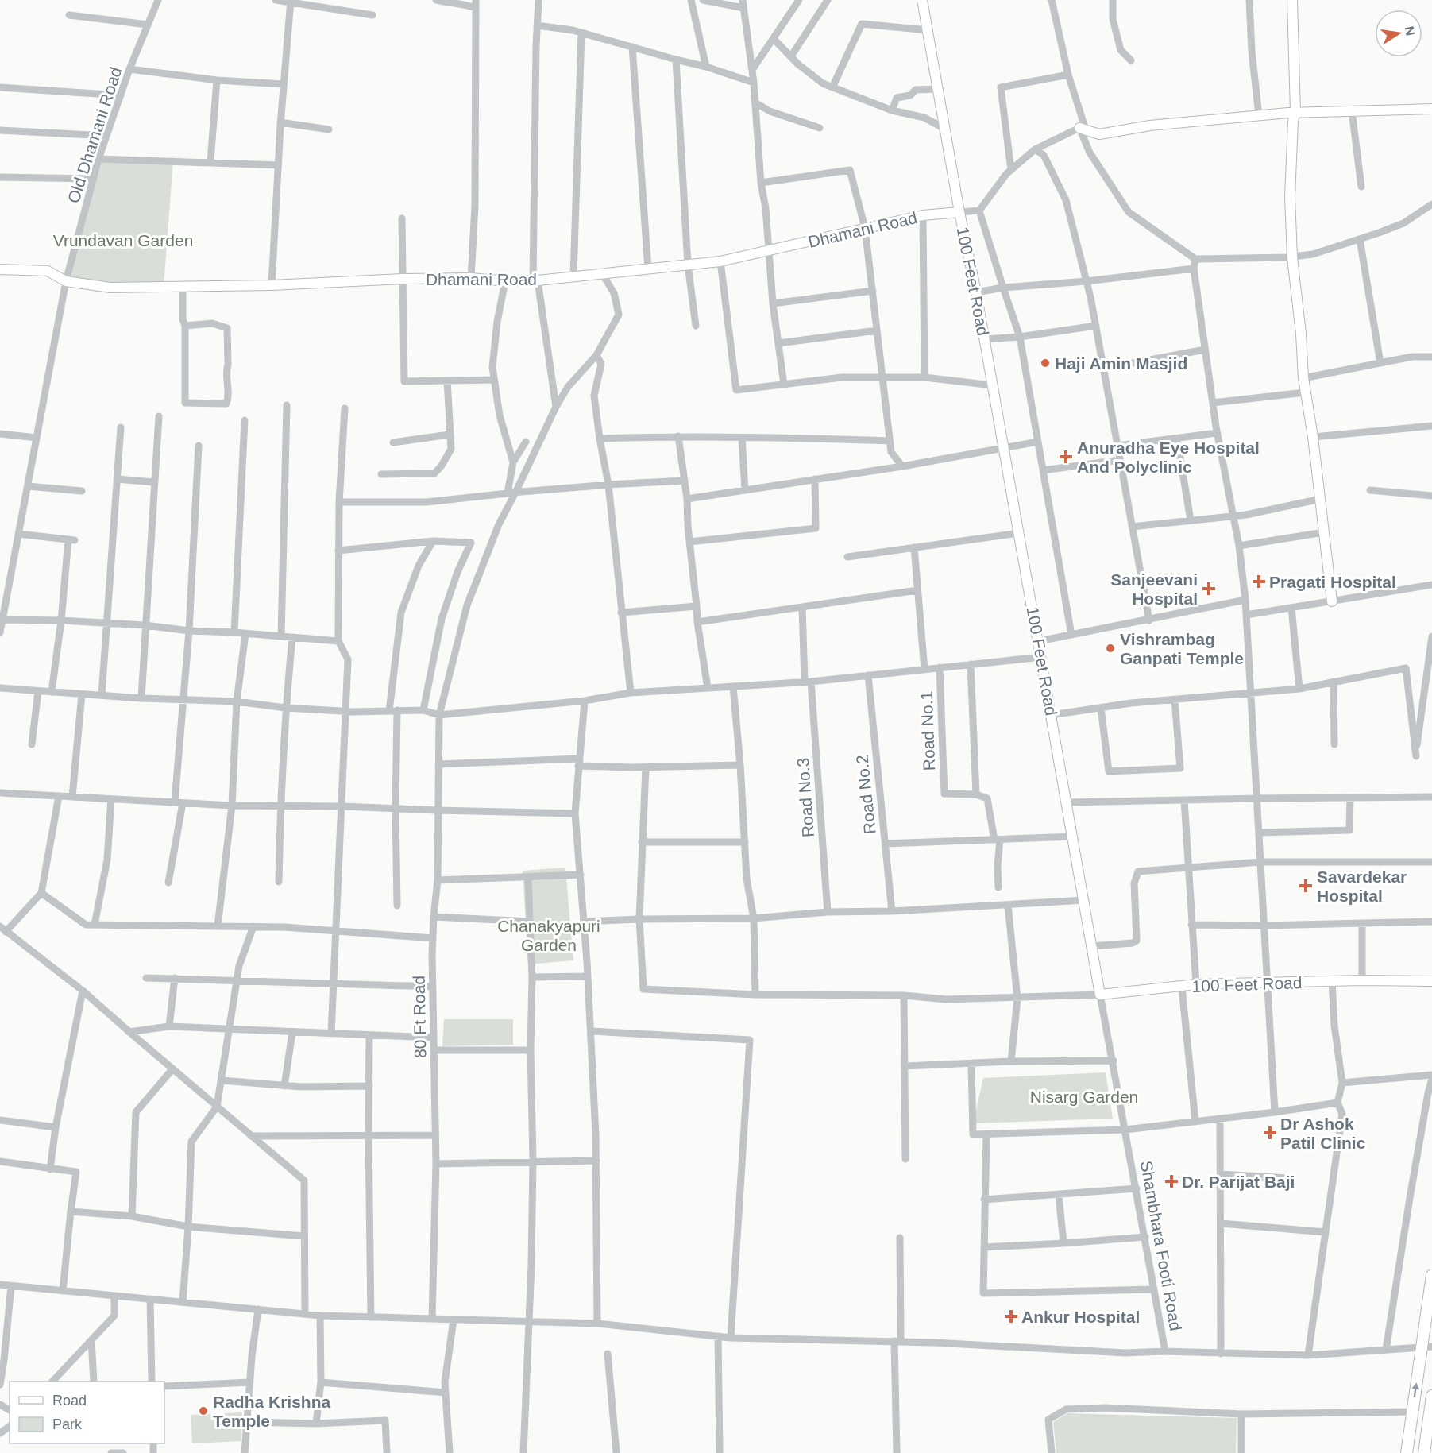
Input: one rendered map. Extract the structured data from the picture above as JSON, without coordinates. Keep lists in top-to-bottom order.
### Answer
{
  "streets": {
    "main road": ["Dhamani Road", "100 Feet Road"],
    "street": [
      "Old Dhamani Road",
      "Road No.1",
      "Road No.2",
      "Road No.3",
      "80 Ft Road",
      "Shambhara Footi Road"
    ]
  },
  "crossings": [
    ["Old Dhamani Road", "Dhamani Road"],
    ["Dhamani Road", "100 Feet Road"],
    ["Dhamani Road", "80 Ft Road"],
    ["100 Feet Road", "Shambhara Footi Road"]
  ],
  "parks": ["Vrundavan Garden", "Chanakyapuri Garden", "Nisarg Garden"],
  "places": {
    "other": ["Haji Amin Masjid", "Vishrambag Ganpati Temple", "Radha Krishna Temple"],
    "health": [
      "Anuradha Eye Hospital And Polyclinic",
      "Pragati Hospital",
      "Sanjeevani Hospital",
      "Savardekar Hospital",
      "Dr Ashok Patil Clinic",
      "Dr. Parijat Baji",
      "Ankur Hospital"
    ]
  },
  "legend": ["Road", "Park"],
  "north": "right"
}
